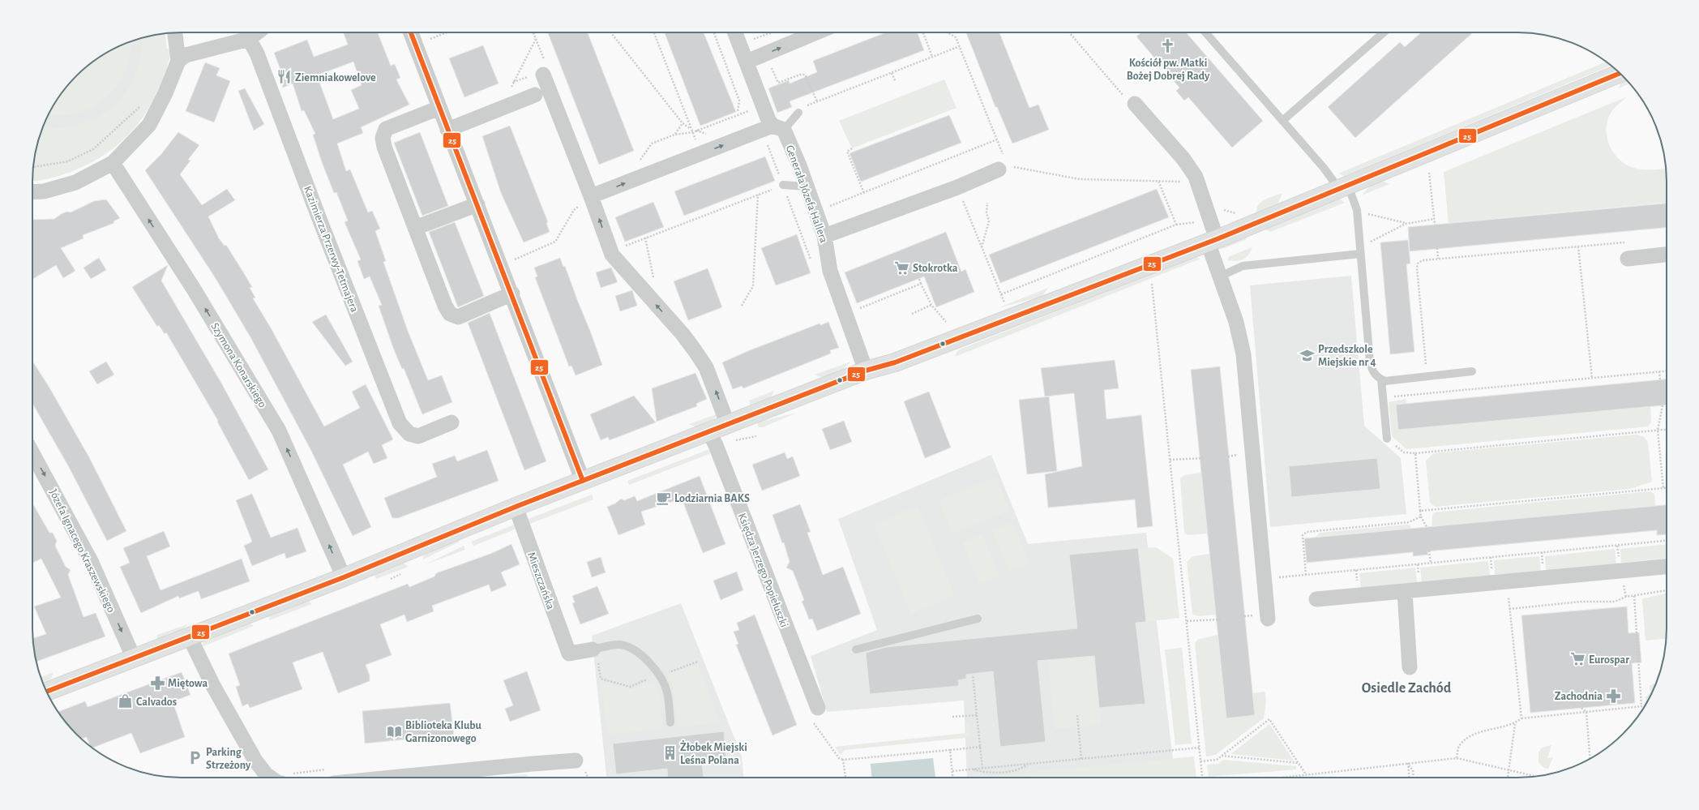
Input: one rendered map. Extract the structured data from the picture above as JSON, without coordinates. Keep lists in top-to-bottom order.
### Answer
{
  "streets": {
    "street": [
      "Generała Józefa Hallera",
      "Kazimierza Przerwy-Tetmajera",
      "Szymona Konarskiego",
      "Józefa Ignacego Kraszewskiego",
      "Księdza Jerzego Popiełuszki",
      "Mieszczańska"
    ]
  },
  "one_way": ["Szymona Konarskiego", "Józefa Ignacego Kraszewskiego"],
  "districts": ["Osiedle Zachód"],
  "places": {
    "church": ["Kościół pw. Matki Bożej Dobrej Rady"],
    "restaurant": ["Ziemniakowelove"],
    "supermarket": ["Stokrotka", "Eurospar"],
    "school or university": ["Przedszkole Miejskie nr 4"],
    "cafe": ["Lodziarnia BAKS"],
    "pharmacy": ["Miętowa", "Zachodnia"],
    "shop": ["Calvados"],
    "library": ["Biblioteka Klubu Garnizonowego"],
    "building": ["Żłobek Miejski Leśna Polana"],
    "parking": ["Parking Strzeżony"]
  },
  "lines": ["transit line 25"]
}
